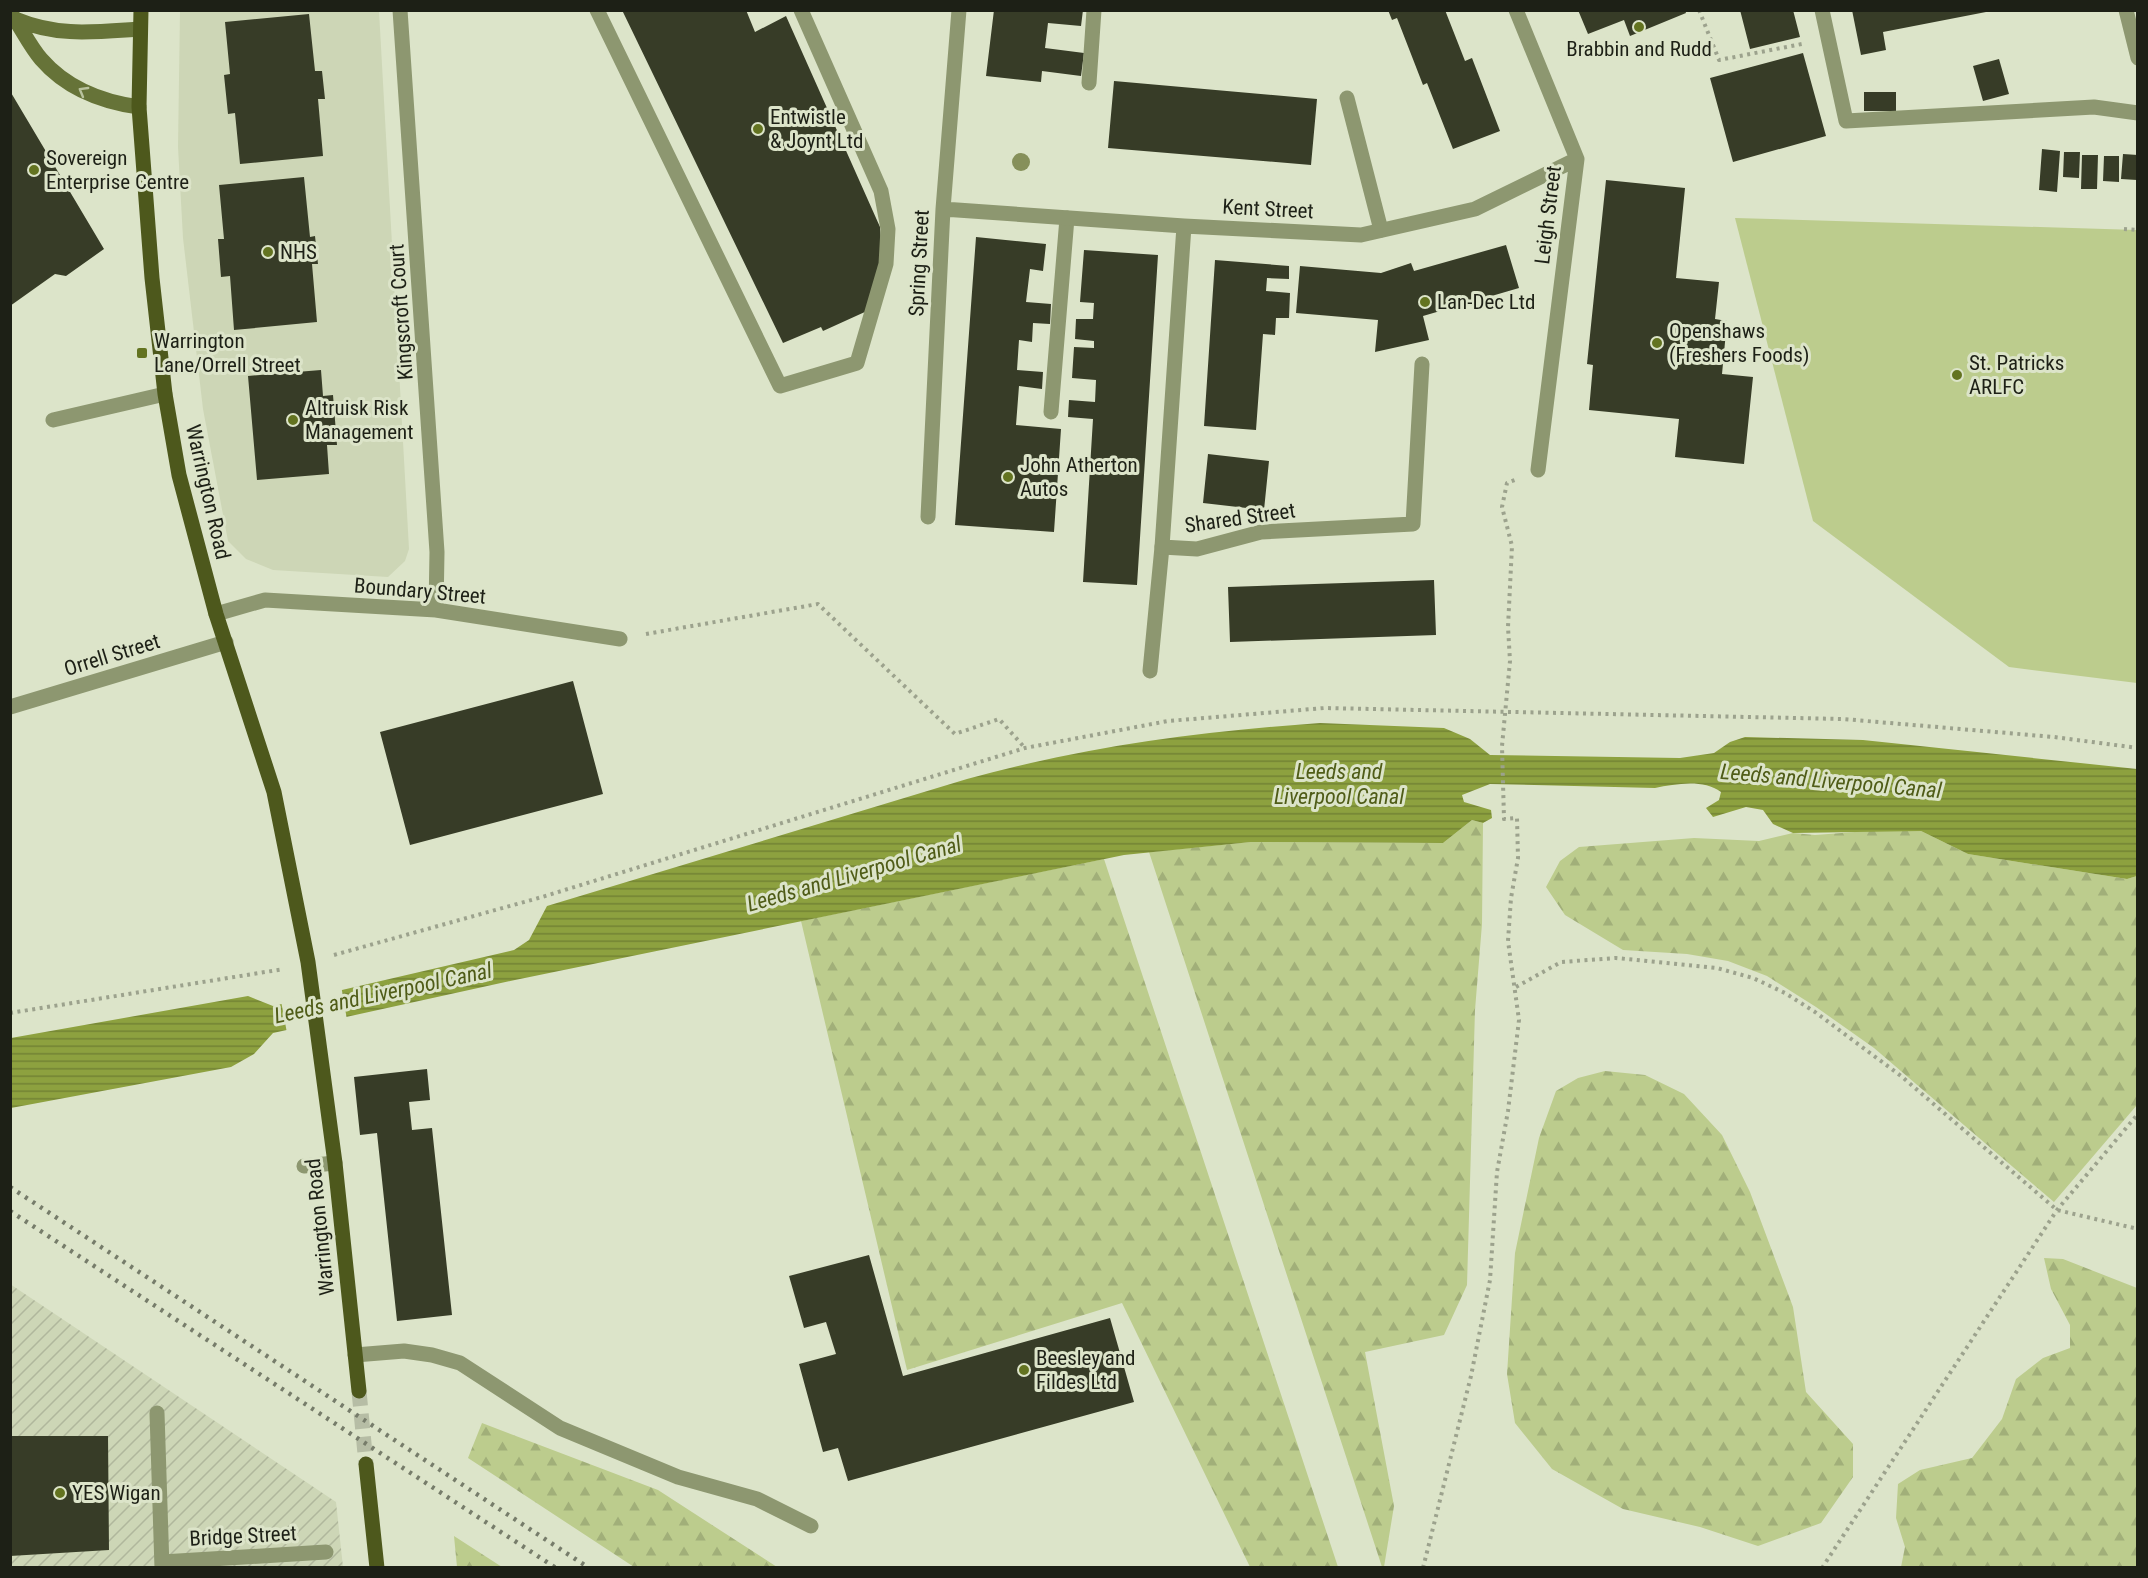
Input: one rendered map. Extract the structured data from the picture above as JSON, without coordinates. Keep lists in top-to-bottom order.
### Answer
{
  "streets": {
    "main road": ["Warrington Road"],
    "street": [
      "Kent Street",
      "Leigh Street",
      "Spring Street",
      "Kingscroft Court",
      "Shared Street",
      "Boundary Street",
      "Orrell Street",
      "Bridge Street"
    ]
  },
  "crossings": [
    ["Kent Street", "Leigh Street"],
    ["Kent Street", "Spring Street"],
    ["Kent Street", "Shared Street"],
    ["Kingscroft Court", "Boundary Street"],
    ["Warrington Road", "Boundary Street"],
    ["Warrington Road", "Orrell Street"]
  ],
  "water": ["Leeds and Liverpool Canal"],
  "places": {
    "other": [
      "Brabbin and Rudd",
      "Entwistle & Joynt Ltd",
      "Sovereign Enterprise Centre",
      "NHS",
      "Lan-Dec Ltd",
      "Openshaws (Freshers Foods)",
      "St. Patricks ARLFC",
      "Altruisk Risk Management",
      "John Atherton Autos",
      "Beesley and Fildes Ltd",
      "YES Wigan"
    ],
    "transit": ["Warrington Lane/Orrell Street"]
  }
}
